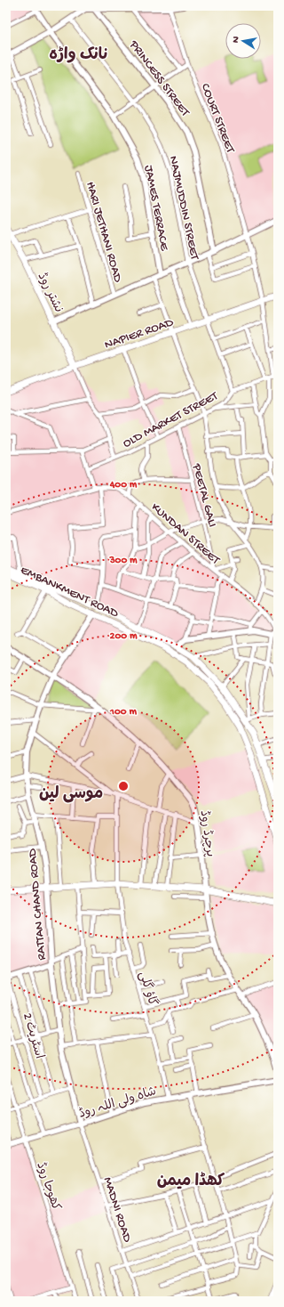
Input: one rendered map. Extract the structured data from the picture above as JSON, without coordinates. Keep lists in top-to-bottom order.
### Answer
{
  "streets": {
    "main road": ["نشتر روڈ", "NAPIER ROAD", "EMBANKMENT ROAD"],
    "street": [
      "PRINCESS STREET",
      "COURT STREET",
      "JAMES TERRACE",
      "NAJMUDDIN STREET",
      "HARI JETHANI ROAD",
      "OLD MARKET STREET",
      "PEETAL GALI",
      "KUNDAN STREET",
      "پرچرڈ روڈ",
      "RATTAN CHAND ROAD",
      "گاؤ گلی",
      "اسٹریٹ 2",
      "شاہ ولی اللہ روڈ",
      "کھوجا روڈ",
      "MADNI ROAD"
    ]
  },
  "crossings": [
    ["COURT STREET", "NAPIER ROAD"],
    ["COURT STREET", "OLD MARKET STREET"],
    ["NAJMUDDIN STREET", "NAPIER ROAD"],
    ["NAJMUDDIN STREET", "OLD MARKET STREET"],
    ["نشتر روڈ", "NAPIER ROAD"],
    ["OLD MARKET STREET", "PEETAL GALI"],
    ["PEETAL GALI", "KUNDAN STREET"],
    ["EMBANKMENT ROAD", "RATTAN CHAND ROAD"],
    ["پرچرڈ روڈ", "RATTAN CHAND ROAD"],
    ["RATTAN CHAND ROAD", "شاہ ولی اللہ روڈ"],
    ["RATTAN CHAND ROAD", "MADNI ROAD"],
    ["گاؤ گلی", "شاہ ولی اللہ روڈ"],
    ["شاہ ولی اللہ روڈ", "کھوجا روڈ"],
    ["شاہ ولی اللہ روڈ", "MADNI ROAD"]
  ],
  "districts": ["نانک واڑہ", "موسی لین", "کھڈا میمن"],
  "north": "left",
  "rings": [
    "400 m",
    "300 m",
    "200 m",
    "100 m"
  ]
}
